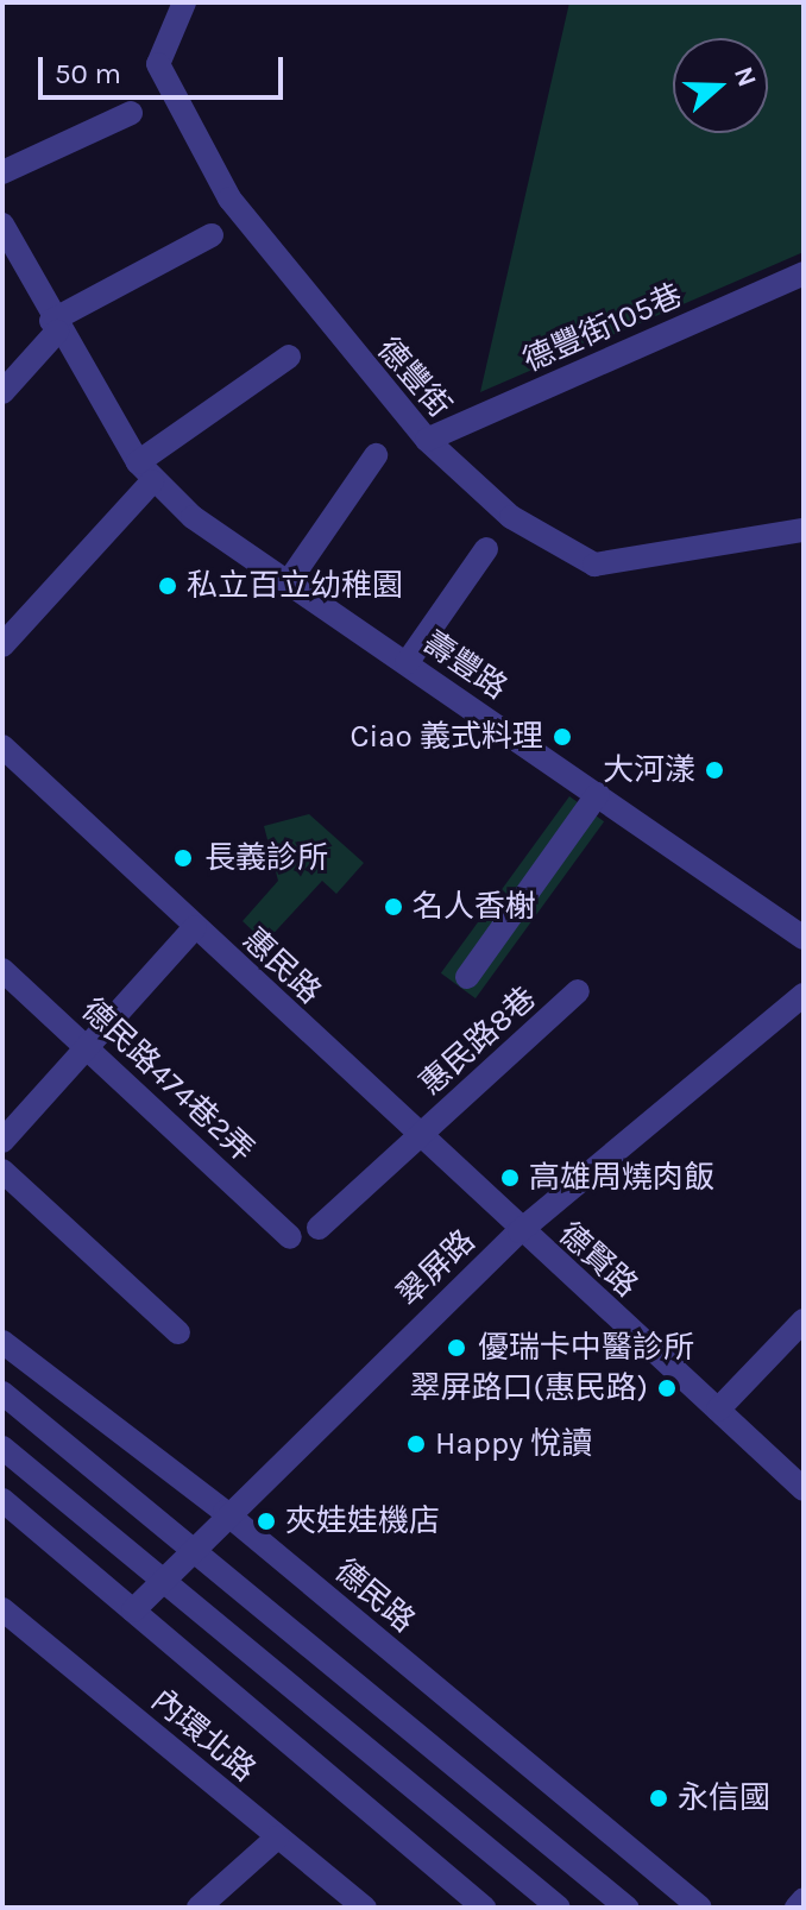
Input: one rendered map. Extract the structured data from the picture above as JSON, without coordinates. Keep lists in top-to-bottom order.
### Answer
{
  "streets": {
    "street": [
      "德豐街105巷",
      "德豐街",
      "壽豐路",
      "惠民路",
      "惠民路8巷",
      "德民路474巷2弄",
      "德賢路",
      "翠屏路",
      "德民路",
      "內環北路"
    ]
  },
  "crossings": [
    ["德豐街105巷", "德豐街"],
    ["惠民路", "惠民路8巷"],
    ["惠民路", "德賢路"],
    ["惠民路", "翠屏路"],
    ["德賢路", "翠屏路"],
    ["翠屏路", "德民路"]
  ],
  "places": [
    "私立百立幼稚園",
    "Ciao 義式料理",
    "大河漾",
    "長義診所",
    "名人香榭",
    "高雄周燒肉飯",
    "優瑞卡中醫診所",
    "翠屏路口(惠民路)",
    "Happy 悅讀",
    "夾娃娃機店",
    "永信國"
  ],
  "scale_bar": "50 m",
  "north": "right"
}
